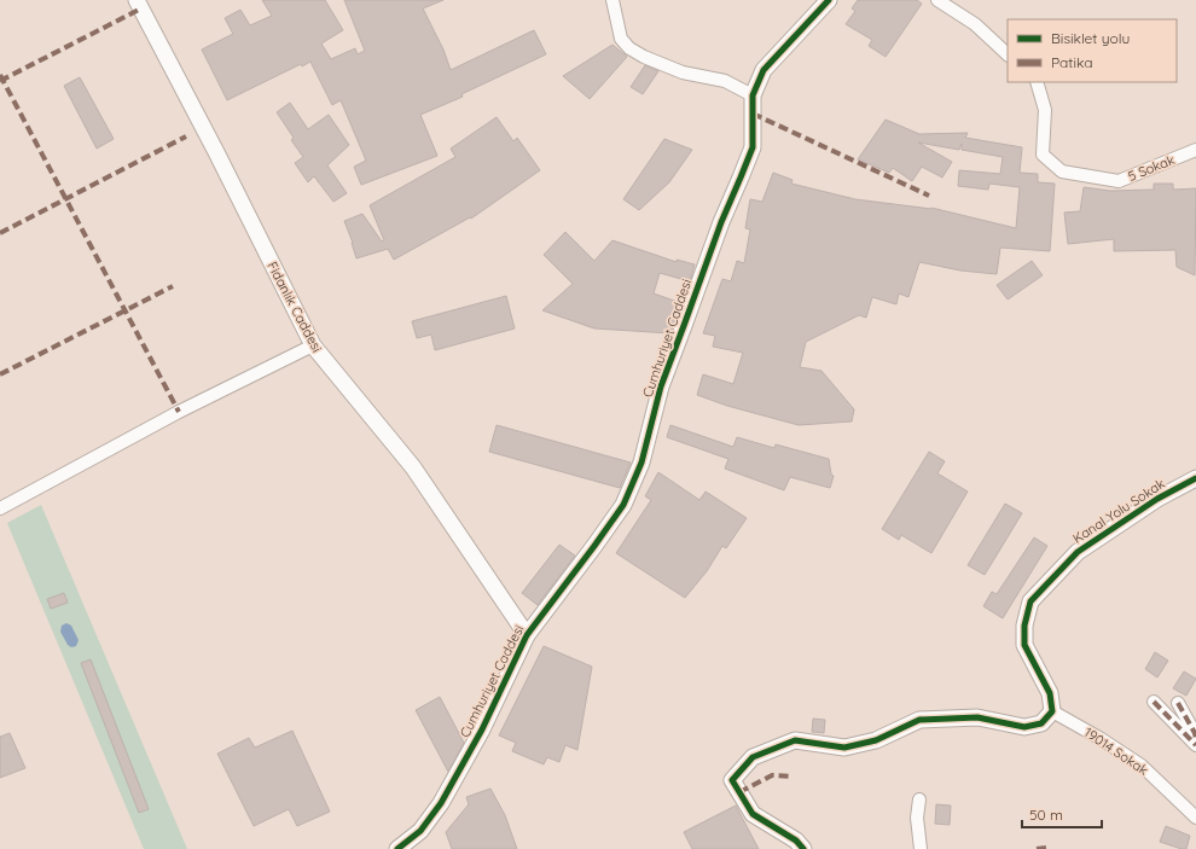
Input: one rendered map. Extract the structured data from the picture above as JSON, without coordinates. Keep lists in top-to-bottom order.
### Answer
{
  "streets": {
    "street": [
      "5 Sokak",
      "Fidanlık Caddesi",
      "Cumhuriyet Caddesi",
      "Kanal Yolu Sokak",
      "19014 Sokak"
    ]
  },
  "crossings": [
    ["Fidanlık Caddesi", "Cumhuriyet Caddesi"],
    ["Kanal Yolu Sokak", "19014 Sokak"]
  ],
  "legend": ["Bisiklet yolu", "Patika"],
  "scale_bar": "50 m"
}
